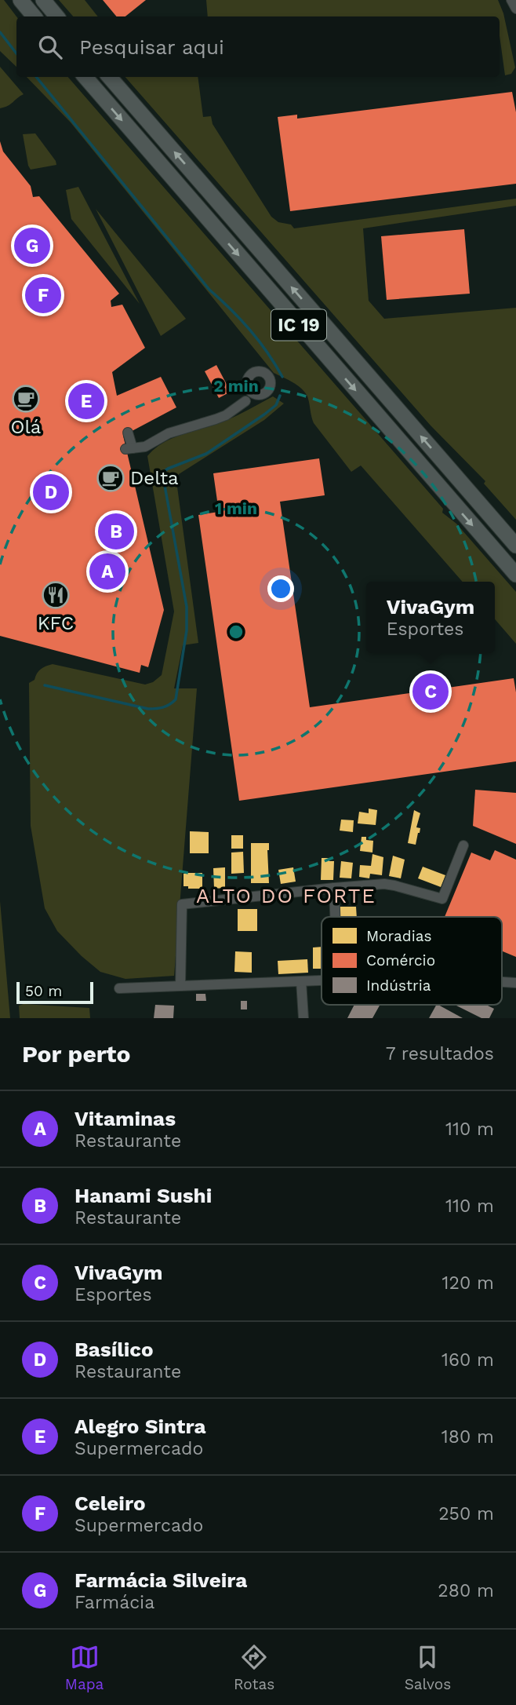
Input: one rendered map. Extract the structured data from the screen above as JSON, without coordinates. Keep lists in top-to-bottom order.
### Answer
{
  "streets": {
    "highway": ["IC 19"]
  },
  "districts": ["ALTO DO FORTE"],
  "places": {
    "cafe": ["Olá", "Delta"],
    "restaurant": ["KFC"]
  },
  "legend": ["Moradias", "Comércio", "Indústria"],
  "scale_bar": "50 m",
  "page": {
    "search": "Pesquisar aqui",
    "pins": [
      "G",
      "F",
      "E",
      "D",
      "B",
      "A",
      "C"
    ],
    "popup": ["VivaGym", "Esportes"],
    "scale": "50 m",
    "heading": ["Por perto", "7 resultados"],
    "list": [
      {
        "mark": "A",
        "name": "Vitaminas",
        "note": "Restaurante",
        "value": "110 m"
      },
      {
        "mark": "B",
        "name": "Hanami Sushi",
        "note": "Restaurante",
        "value": "110 m"
      },
      {
        "mark": "C",
        "name": "VivaGym",
        "note": "Esportes",
        "value": "120 m"
      },
      {
        "mark": "D",
        "name": "Basílico",
        "note": "Restaurante",
        "value": "160 m"
      },
      {
        "mark": "E",
        "name": "Alegro Sintra",
        "note": "Supermercado",
        "value": "180 m"
      },
      {
        "mark": "F",
        "name": "Celeiro",
        "note": "Supermercado",
        "value": "250 m"
      },
      {
        "mark": "G",
        "name": "Farmácia Silveira",
        "note": "Farmácia",
        "value": "280 m"
      }
    ],
    "nav": ["Mapa", "Rotas", "Salvos"]
  },
  "rings": ["2 min", "1 min"]
}
